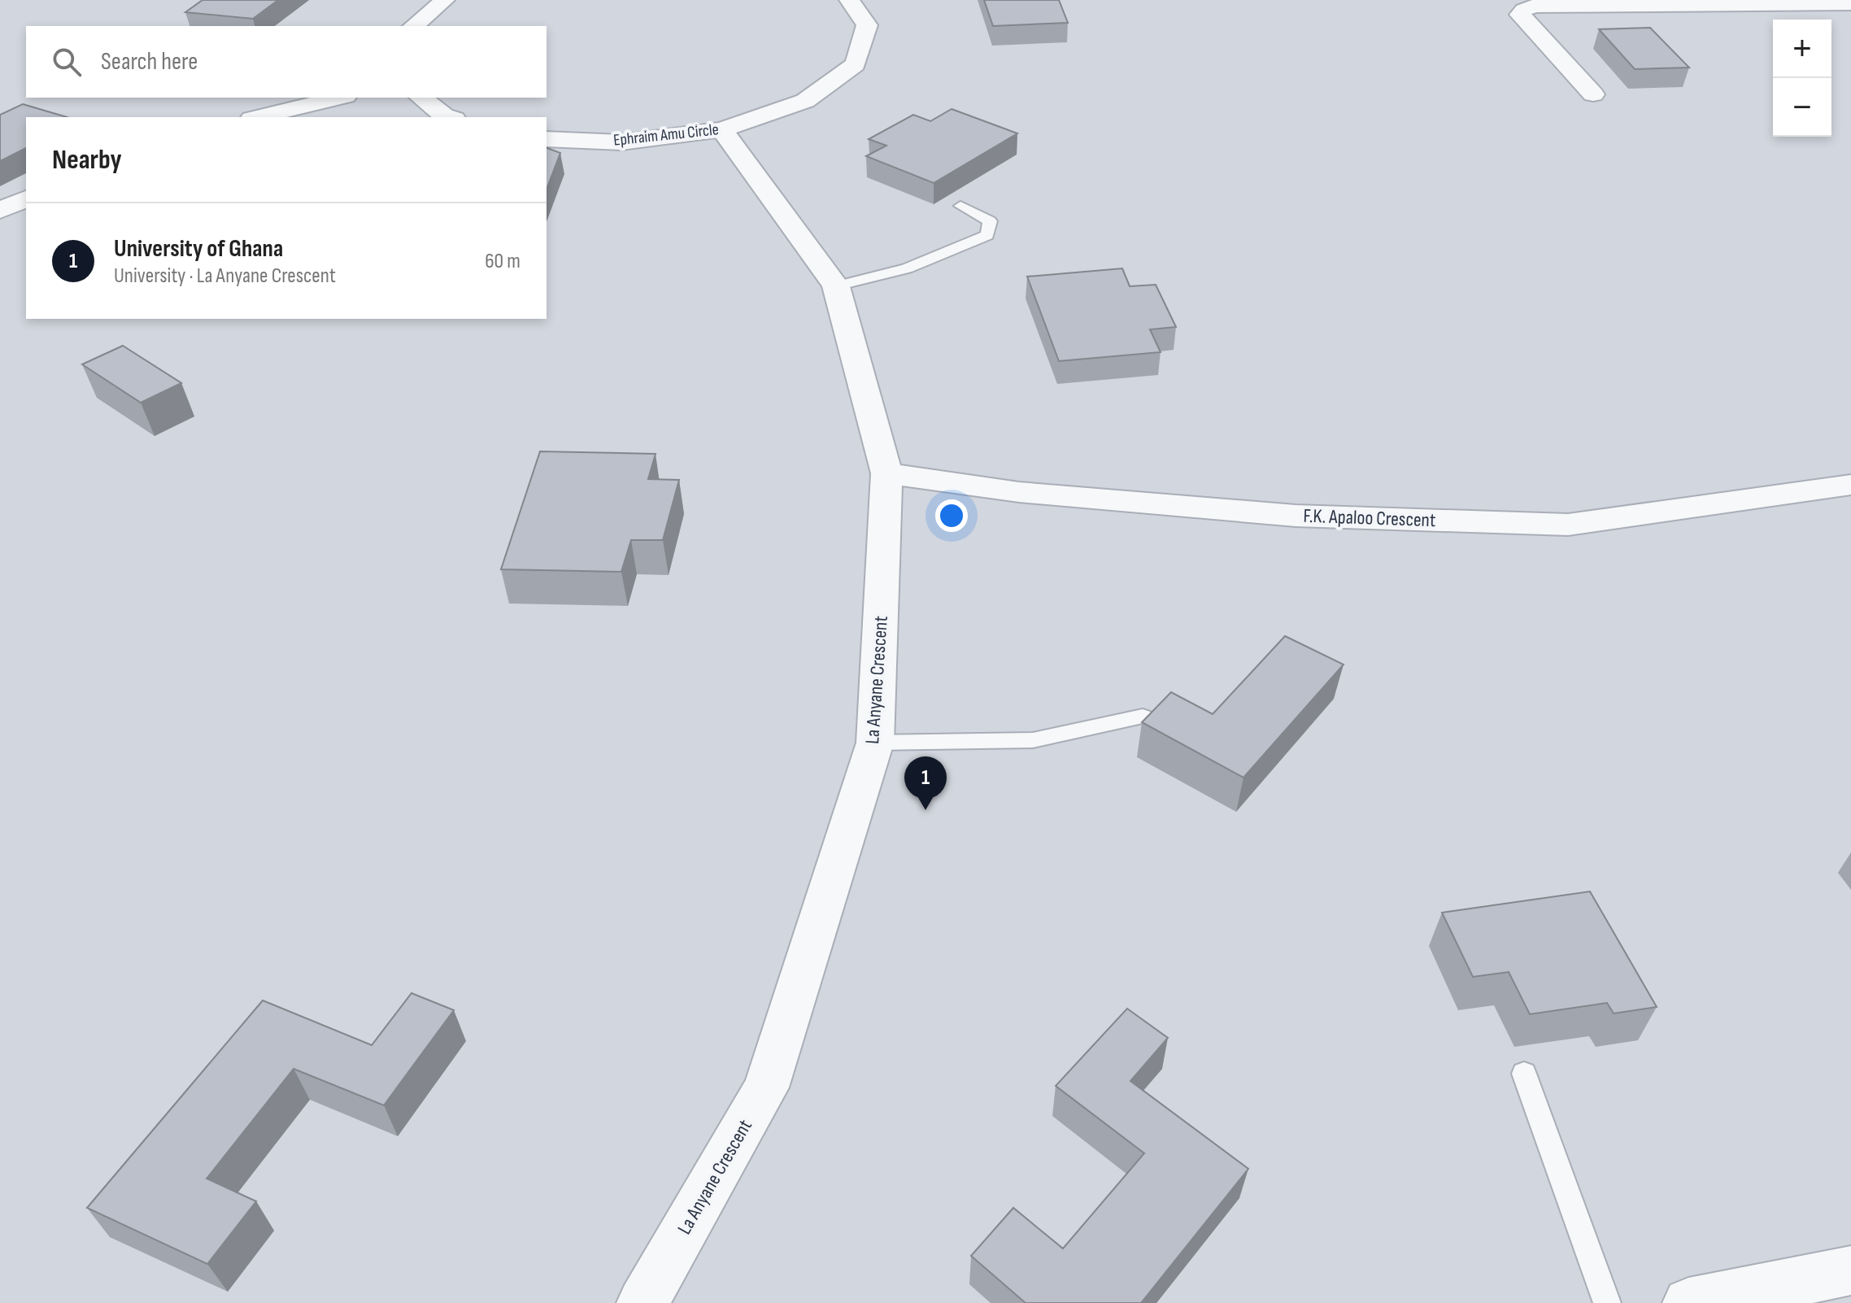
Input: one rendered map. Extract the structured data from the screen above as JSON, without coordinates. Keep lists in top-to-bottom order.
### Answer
{
  "streets": {
    "street": ["Ephraim Amu Circle", "F.K. Apaloo Crescent", "La Anyane Crescent"]
  },
  "crossings": [
    ["Ephraim Amu Circle", "La Anyane Crescent"],
    ["F.K. Apaloo Crescent", "La Anyane Crescent"]
  ],
  "page": {
    "map_buttons": ["+", "−"],
    "search": "Search here",
    "heading": "Nearby",
    "list": [
      {
        "mark": "1",
        "name": "University of Ghana",
        "note": "University · La Anyane Crescent",
        "value": "60 m"
      }
    ],
    "pins": "1"
  }
}
